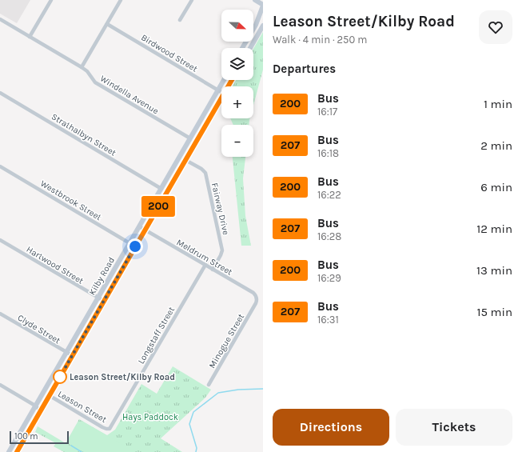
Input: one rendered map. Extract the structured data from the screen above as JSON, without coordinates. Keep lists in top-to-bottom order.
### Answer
{
  "streets": {
    "street": [
      "Birdwood Street",
      "Windella Avenue",
      "Strathalbyn Street",
      "Westbrook Street",
      "Fairway Drive",
      "Meldrum Street",
      "Hartwood Street",
      "Kilby Road",
      "Clyde Street",
      "Longstaff Street",
      "Minogue Street",
      "Leason Street"
    ]
  },
  "crossings": [
    ["Birdwood Street", "Kilby Road"],
    ["Windella Avenue", "Kilby Road"],
    ["Strathalbyn Street", "Kilby Road"],
    ["Westbrook Street", "Kilby Road"],
    ["Fairway Drive", "Meldrum Street"],
    ["Fairway Drive", "Kilby Road"],
    ["Meldrum Street", "Kilby Road"],
    ["Meldrum Street", "Longstaff Street"],
    ["Meldrum Street", "Minogue Street"],
    ["Hartwood Street", "Kilby Road"],
    ["Kilby Road", "Clyde Street"],
    ["Kilby Road", "Leason Street"],
    ["Longstaff Street", "Leason Street"]
  ],
  "parks": ["Hays Paddock"],
  "places": ["Leason Street/Kilby Road"],
  "lines": ["bus line 200"],
  "scale_bar": "100 m",
  "north": "right",
  "page": {
    "on_map": "200",
    "heading": [
      ["Leason Street/Kilby Road", "Walk · 4 min · 250 m"],
      "Departures"
    ],
    "map_buttons": ["+", "−"],
    "list": [
      {
        "mark": "200",
        "name": "Bus",
        "note": "16:17",
        "value": "1 min"
      },
      {
        "mark": "207",
        "name": "Bus",
        "note": "16:18",
        "value": "2 min"
      },
      {
        "mark": "200",
        "name": "Bus",
        "note": "16:22",
        "value": "6 min"
      },
      {
        "mark": "207",
        "name": "Bus",
        "note": "16:28",
        "value": "12 min"
      },
      {
        "mark": "200",
        "name": "Bus",
        "note": "16:29",
        "value": "13 min"
      },
      {
        "mark": "207",
        "name": "Bus",
        "note": "16:31",
        "value": "15 min"
      }
    ],
    "buttons": ["Directions", "Tickets"],
    "scale": "100 m"
  }
}
